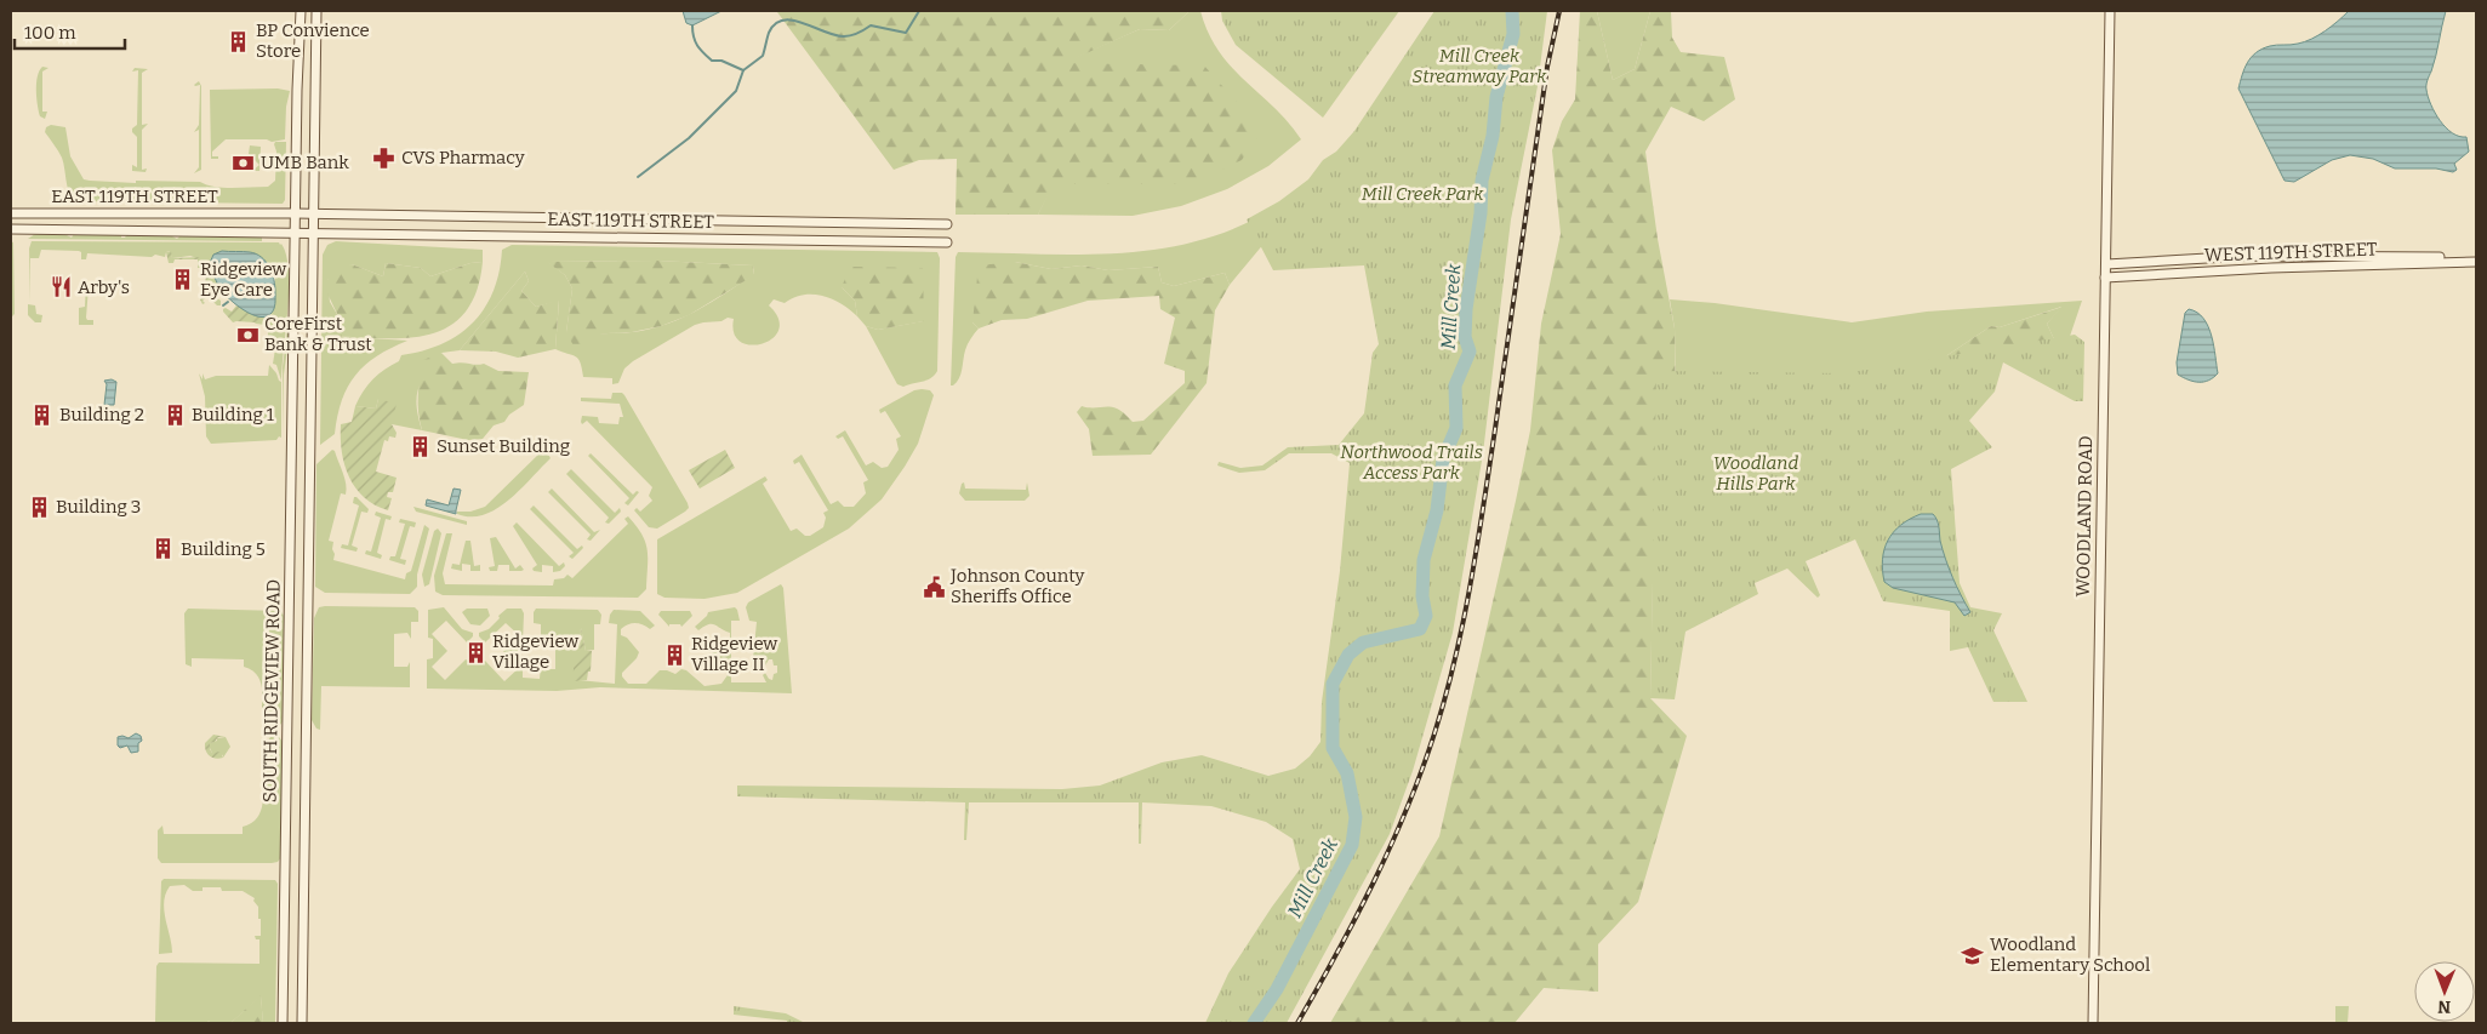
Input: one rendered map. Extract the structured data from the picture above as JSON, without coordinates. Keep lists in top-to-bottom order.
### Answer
{
  "streets": {
    "main road": [
      "EAST 119TH STREET",
      "WEST 119TH STREET",
      "WOODLAND ROAD",
      "SOUTH RIDGEVIEW ROAD"
    ]
  },
  "crossings": [
    ["EAST 119TH STREET", "SOUTH RIDGEVIEW ROAD"],
    ["WEST 119TH STREET", "WOODLAND ROAD"]
  ],
  "water": ["Mill Creek"],
  "parks": [
    "Mill Creek Streamway Park",
    "Mill Creek Park",
    "Northwood Trails Access Park",
    "Woodland Hills Park"
  ],
  "places": {
    "building": [
      "BP Convience Store",
      "Ridgeview Eye Care",
      "Building 2",
      "Building 1",
      "Sunset Building",
      "Building 3",
      "Building 5",
      "Ridgeview Village",
      "Ridgeview Village II"
    ],
    "pharmacy": ["CVS Pharmacy"],
    "bank": ["UMB Bank", "CoreFirst Bank & Trust"],
    "restaurant": ["Arby's"],
    "public building": ["Johnson County Sheriffs Office"],
    "school or university": ["Woodland Elementary School"]
  },
  "scale_bar": "100 m",
  "north": "bottom"
}
